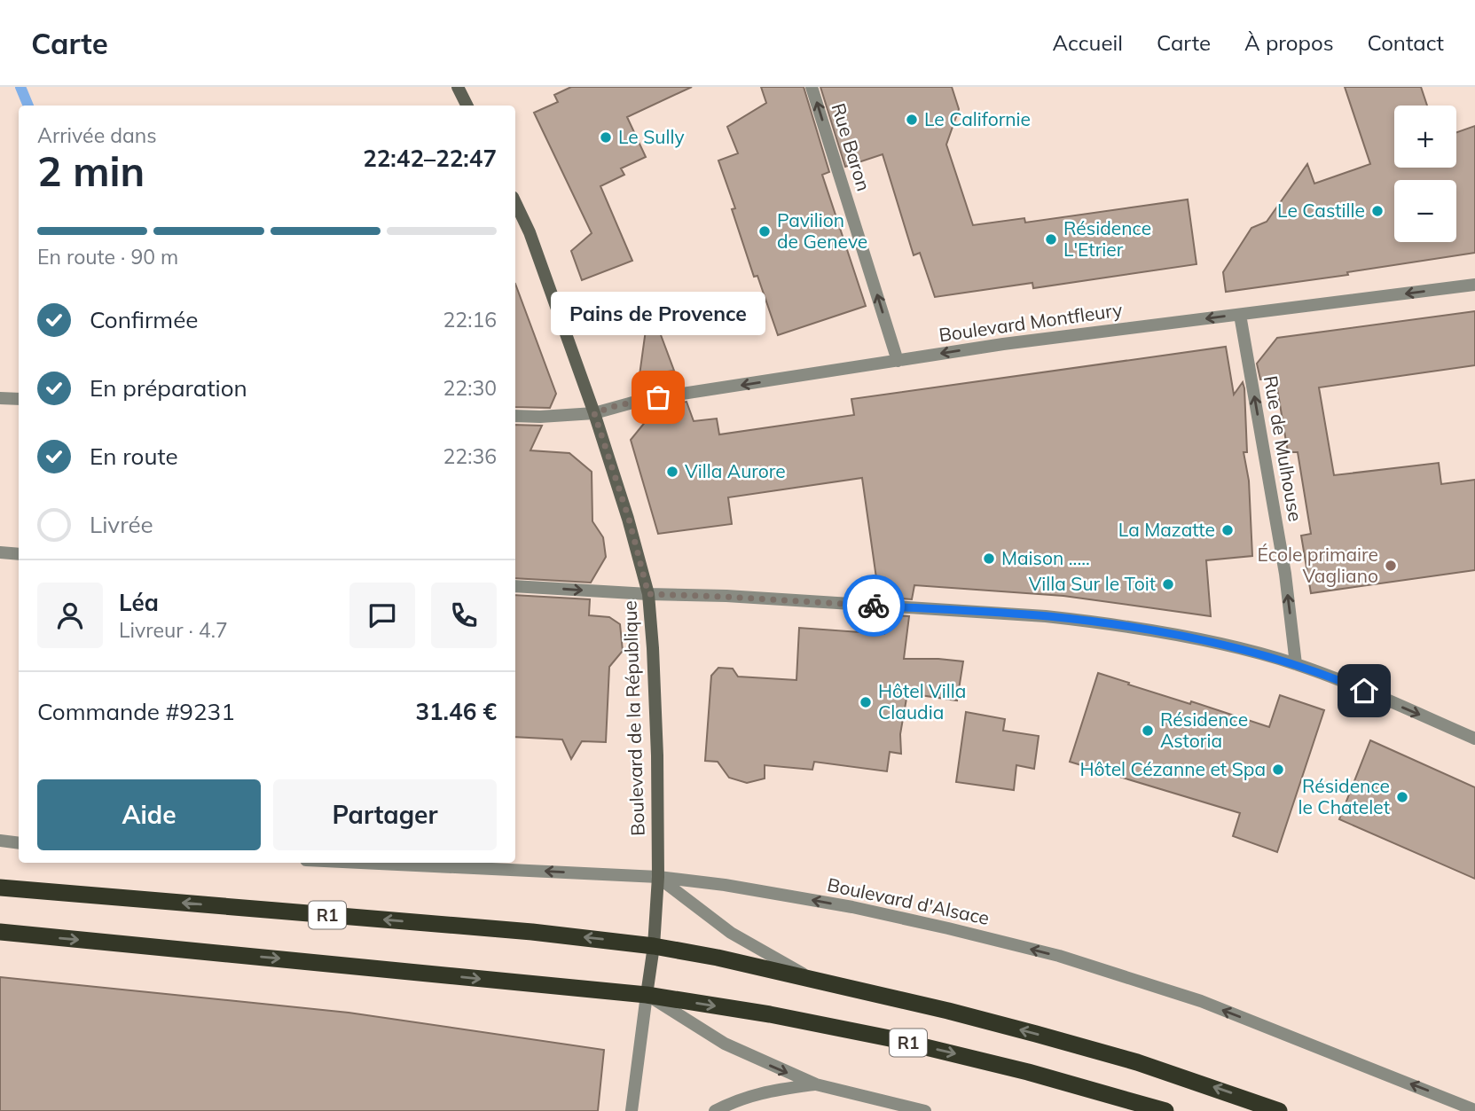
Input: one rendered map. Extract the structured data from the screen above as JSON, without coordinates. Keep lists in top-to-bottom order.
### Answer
{
  "streets": {
    "highway": ["R1"],
    "main road": ["Boulevard de la République"],
    "street": [
      "Rue Baron",
      "Boulevard Montfleury",
      "Rue de Mulhouse",
      "Boulevard d'Alsace"
    ]
  },
  "crossings": [
    ["Rue Baron", "Boulevard Montfleury"],
    ["Boulevard Montfleury", "Rue de Mulhouse"],
    ["Boulevard Montfleury", "Boulevard de la République"],
    ["Boulevard de la République", "Boulevard d'Alsace"],
    ["Boulevard de la République", "R1"]
  ],
  "one_way": [
    "Rue Baron",
    "Boulevard Montfleury",
    "Rue de Mulhouse",
    "Boulevard d'Alsace"
  ],
  "places": [
    "Le Californie",
    "Le Sully",
    "Le Castille",
    "Pavilion de Geneve",
    "Résidence L'Etrier",
    "Pains de Provence",
    "Villa Aurore",
    "La Mazatte",
    "Maison .....",
    "École primaire Vagliano",
    "Villa Sur le Toit",
    "Hôtel Villa Claudia",
    "Résidence Astoria",
    "Hôtel Cézanne et Spa",
    "Résidence le Chatelet"
  ],
  "page": {
    "header": "Carte",
    "nav": [
      "Accueil",
      "Carte",
      "À propos",
      "Contact"
    ],
    "map_buttons": ["+", "−"],
    "heading": ["2 min", "Arrivée dans", "22:42–22:47"],
    "panel": [
      "Léa",
      "Livreur · 4.7",
      "Commande #9231",
      "31.46 €"
    ],
    "bar": "En route · 90 m",
    "list": [
      ["Confirmée", "22:16"],
      ["En préparation", "22:30"],
      ["En route", "22:36"],
      "Livrée"
    ],
    "bubble": "Pains de Provence",
    "buttons": ["Aide", "Partager"]
  }
}
